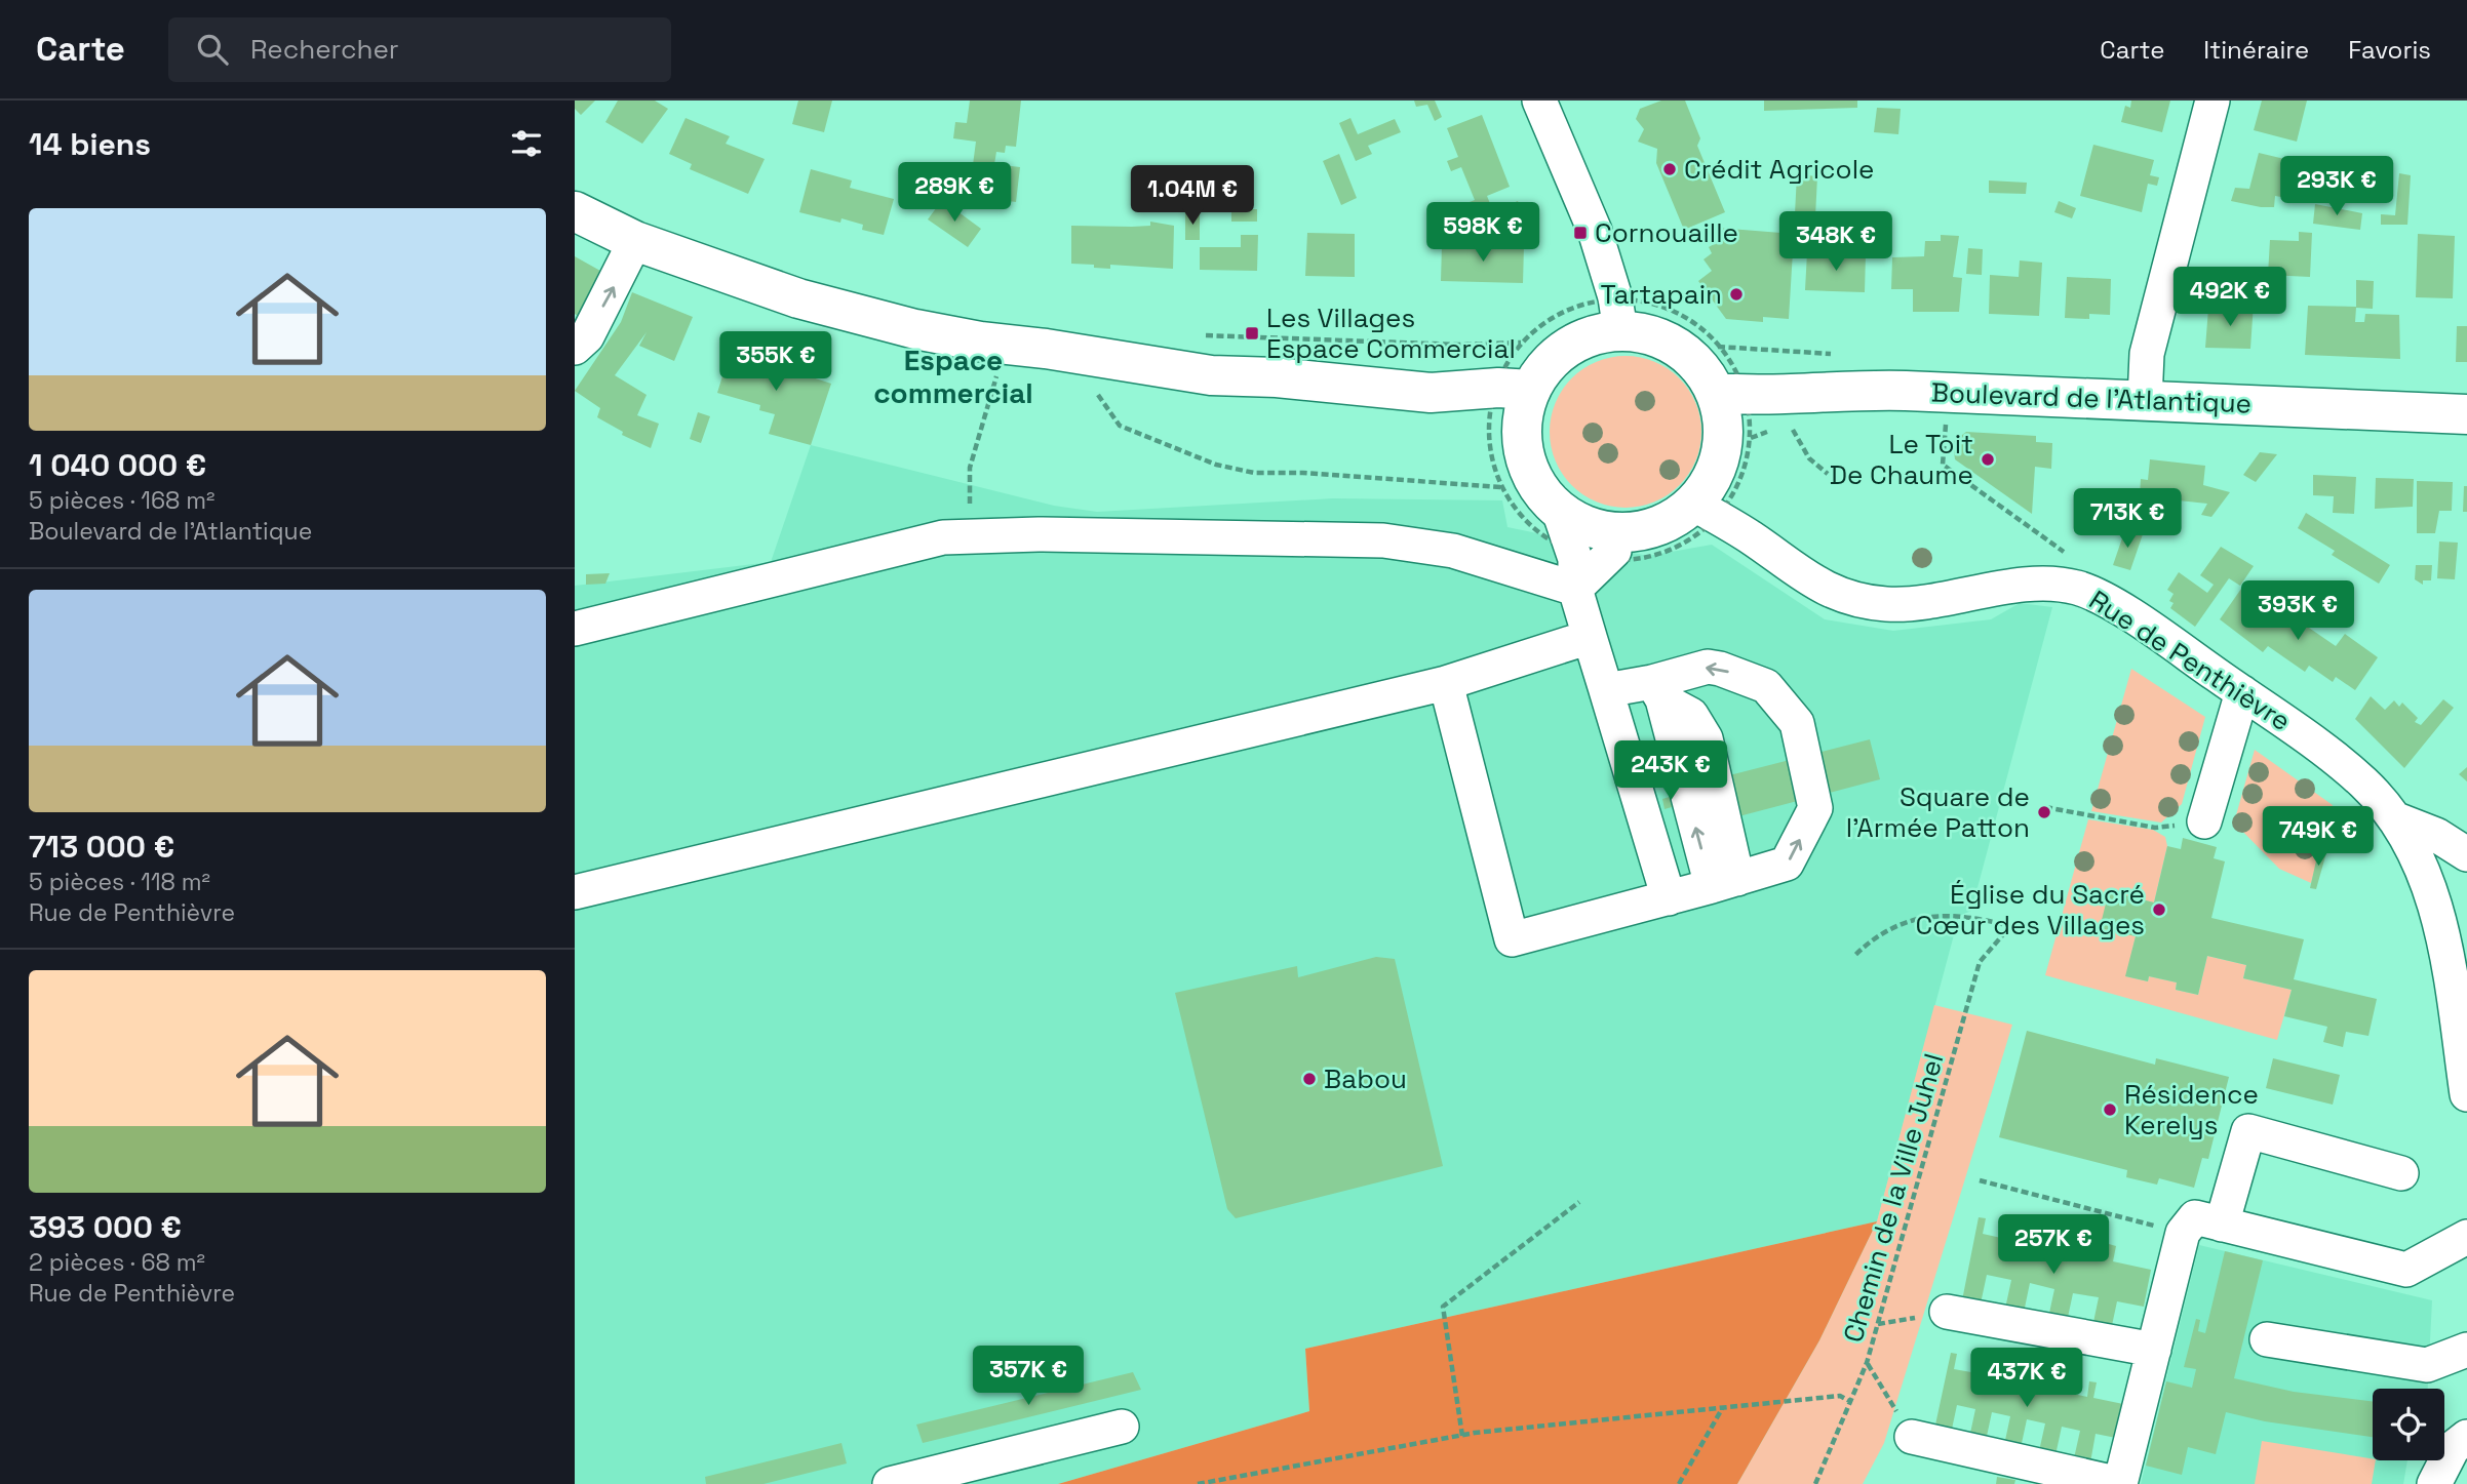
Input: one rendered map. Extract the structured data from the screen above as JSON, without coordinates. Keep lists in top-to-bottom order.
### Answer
{
  "streets": {
    "main road": ["Boulevard de l'Atlantique"],
    "street": ["Rue de Penthièvre"],
    "path": ["Chemin de la Ville Juhel"]
  },
  "crossings": [
    ["Boulevard de l'Atlantique", "Rue de Penthièvre"]
  ],
  "districts": ["Espace commercial"],
  "places": {
    "other": [
      "Crédit Agricole",
      "Tartapain",
      "Le Toit De Chaume",
      "Square de l'Armée Patton",
      "Église du Sacré Cœur des Villages",
      "Babou",
      "Résidence Kerelys"
    ],
    "transit": ["Cornouaille", "Les Villages Espace Commercial"]
  },
  "page": {
    "header": "Carte",
    "search": "Rechercher",
    "nav": ["Carte", "Itinéraire", "Favoris"],
    "heading": "14 biens",
    "price": [
      "293K €",
      "289K €",
      "1.04M €",
      "598K €",
      "348K €",
      "492K €",
      "355K €",
      "713K €",
      "393K €",
      "243K €",
      "749K €",
      "257K €",
      "357K €",
      "437K €"
    ],
    "list": [
      {
        "name": "1 040 000 €",
        "note": "5 pièces · 168 m² · Boulevard de l'Atlantique"
      },
      {
        "name": "713 000 €",
        "note": "5 pièces · 118 m² · Rue de Penthièvre"
      },
      {
        "name": "393 000 €",
        "note": "2 pièces · 68 m² · Rue de Penthièvre"
      }
    ]
  }
}
